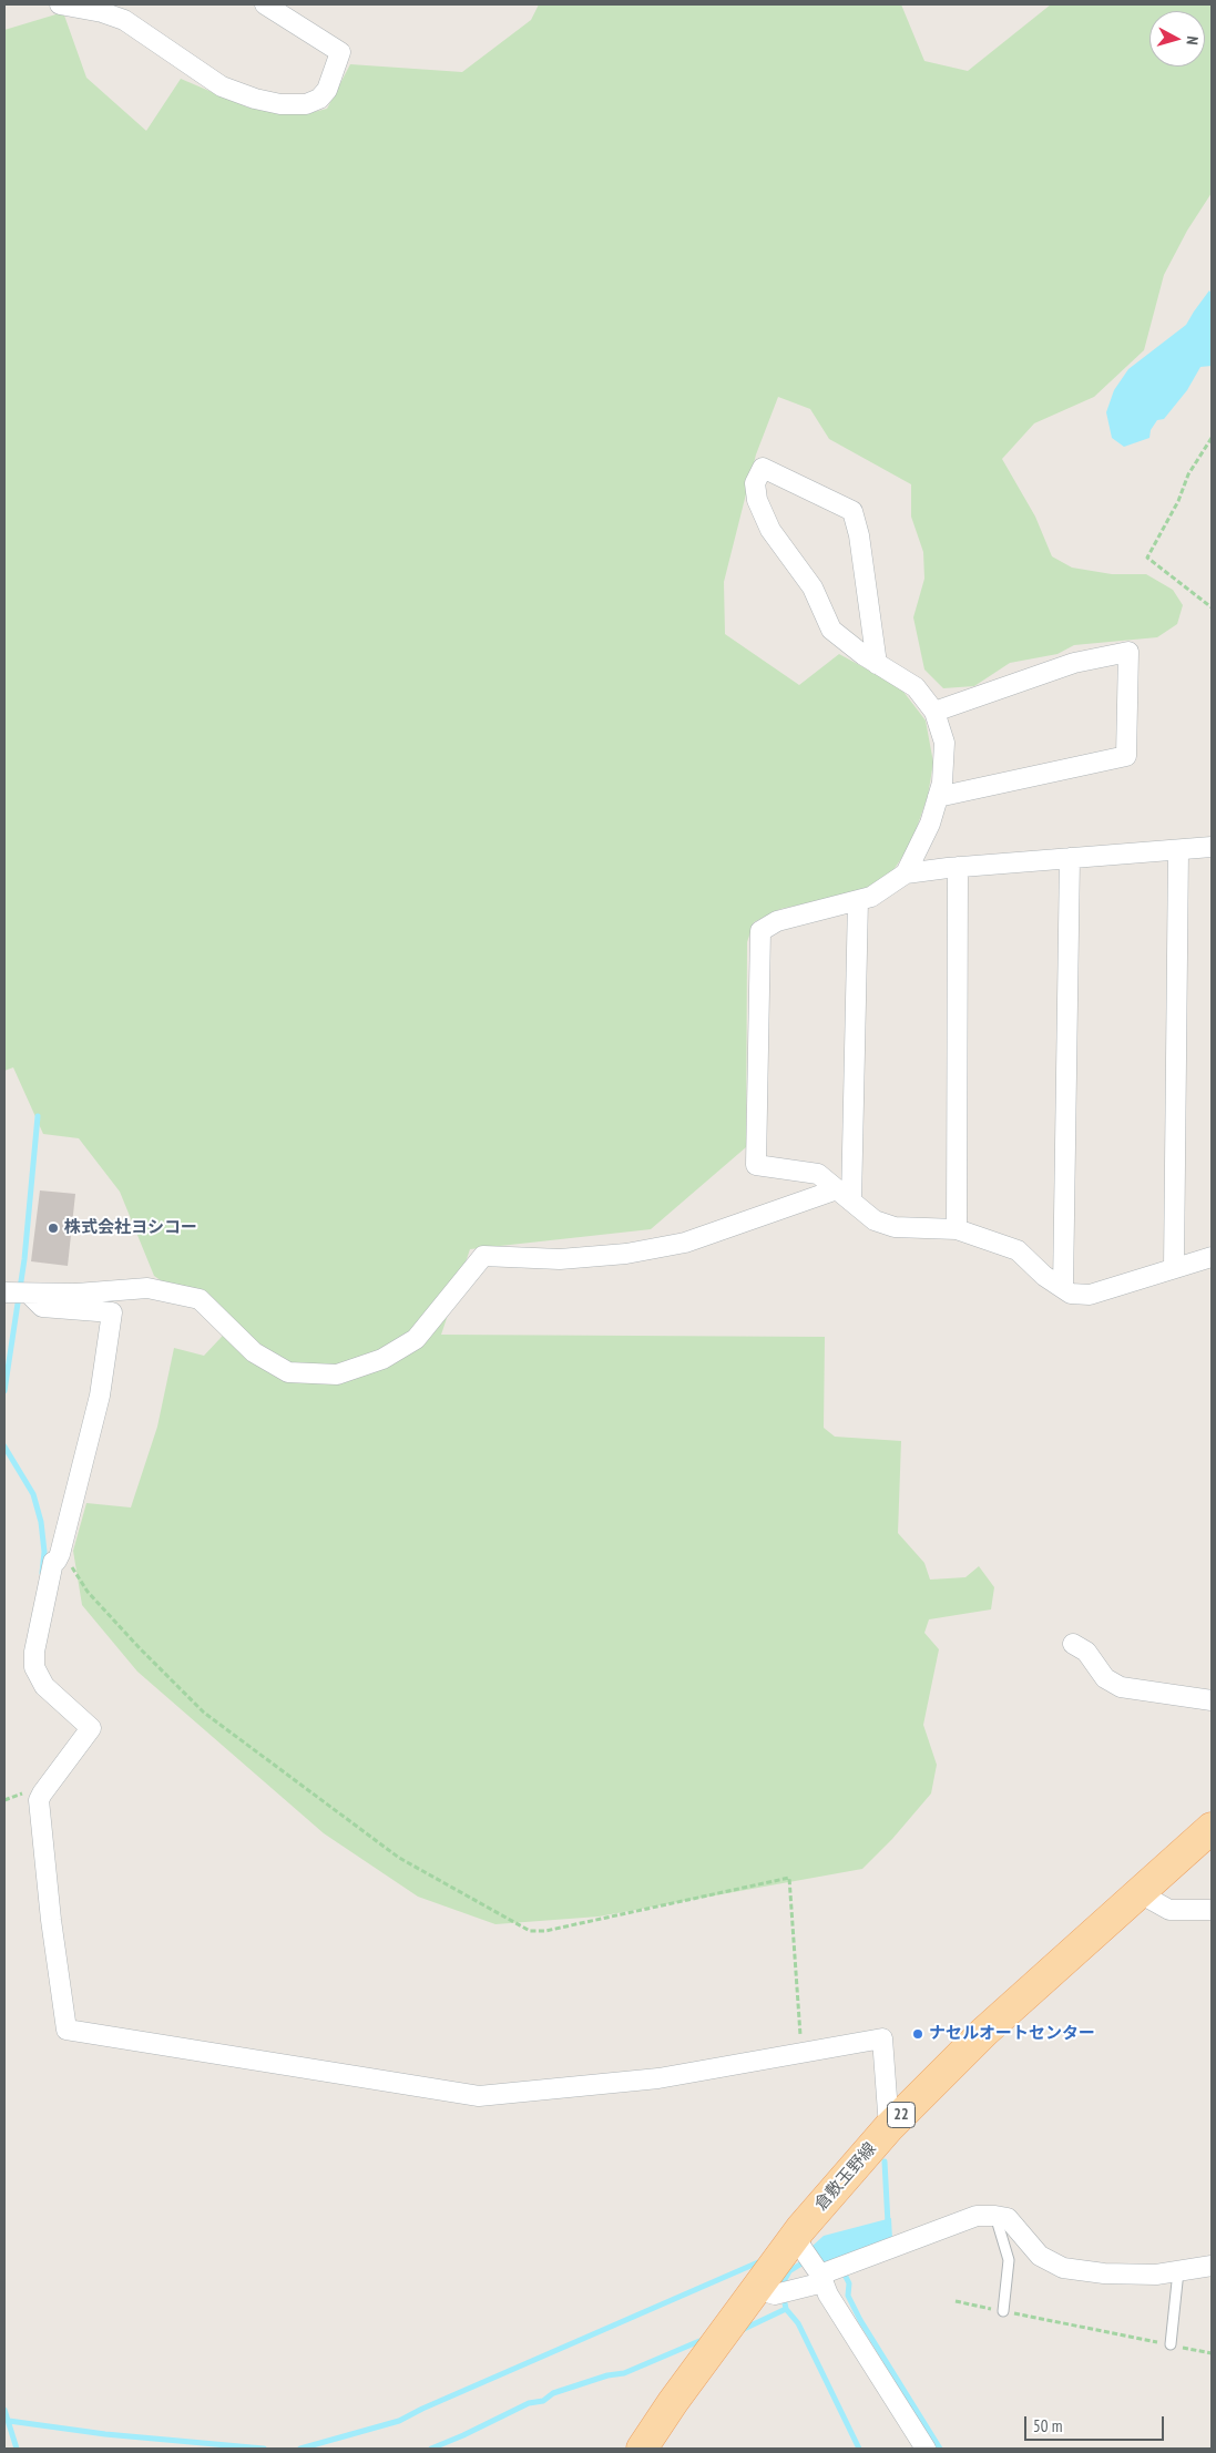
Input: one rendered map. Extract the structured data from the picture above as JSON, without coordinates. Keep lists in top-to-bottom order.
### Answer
{
  "streets": {
    "main road": ["22", "倉敷玉野線"]
  },
  "places": ["株式会社ヨシコー", "ナセルオートセンター"],
  "scale_bar": "50 m",
  "north": "right"
}
